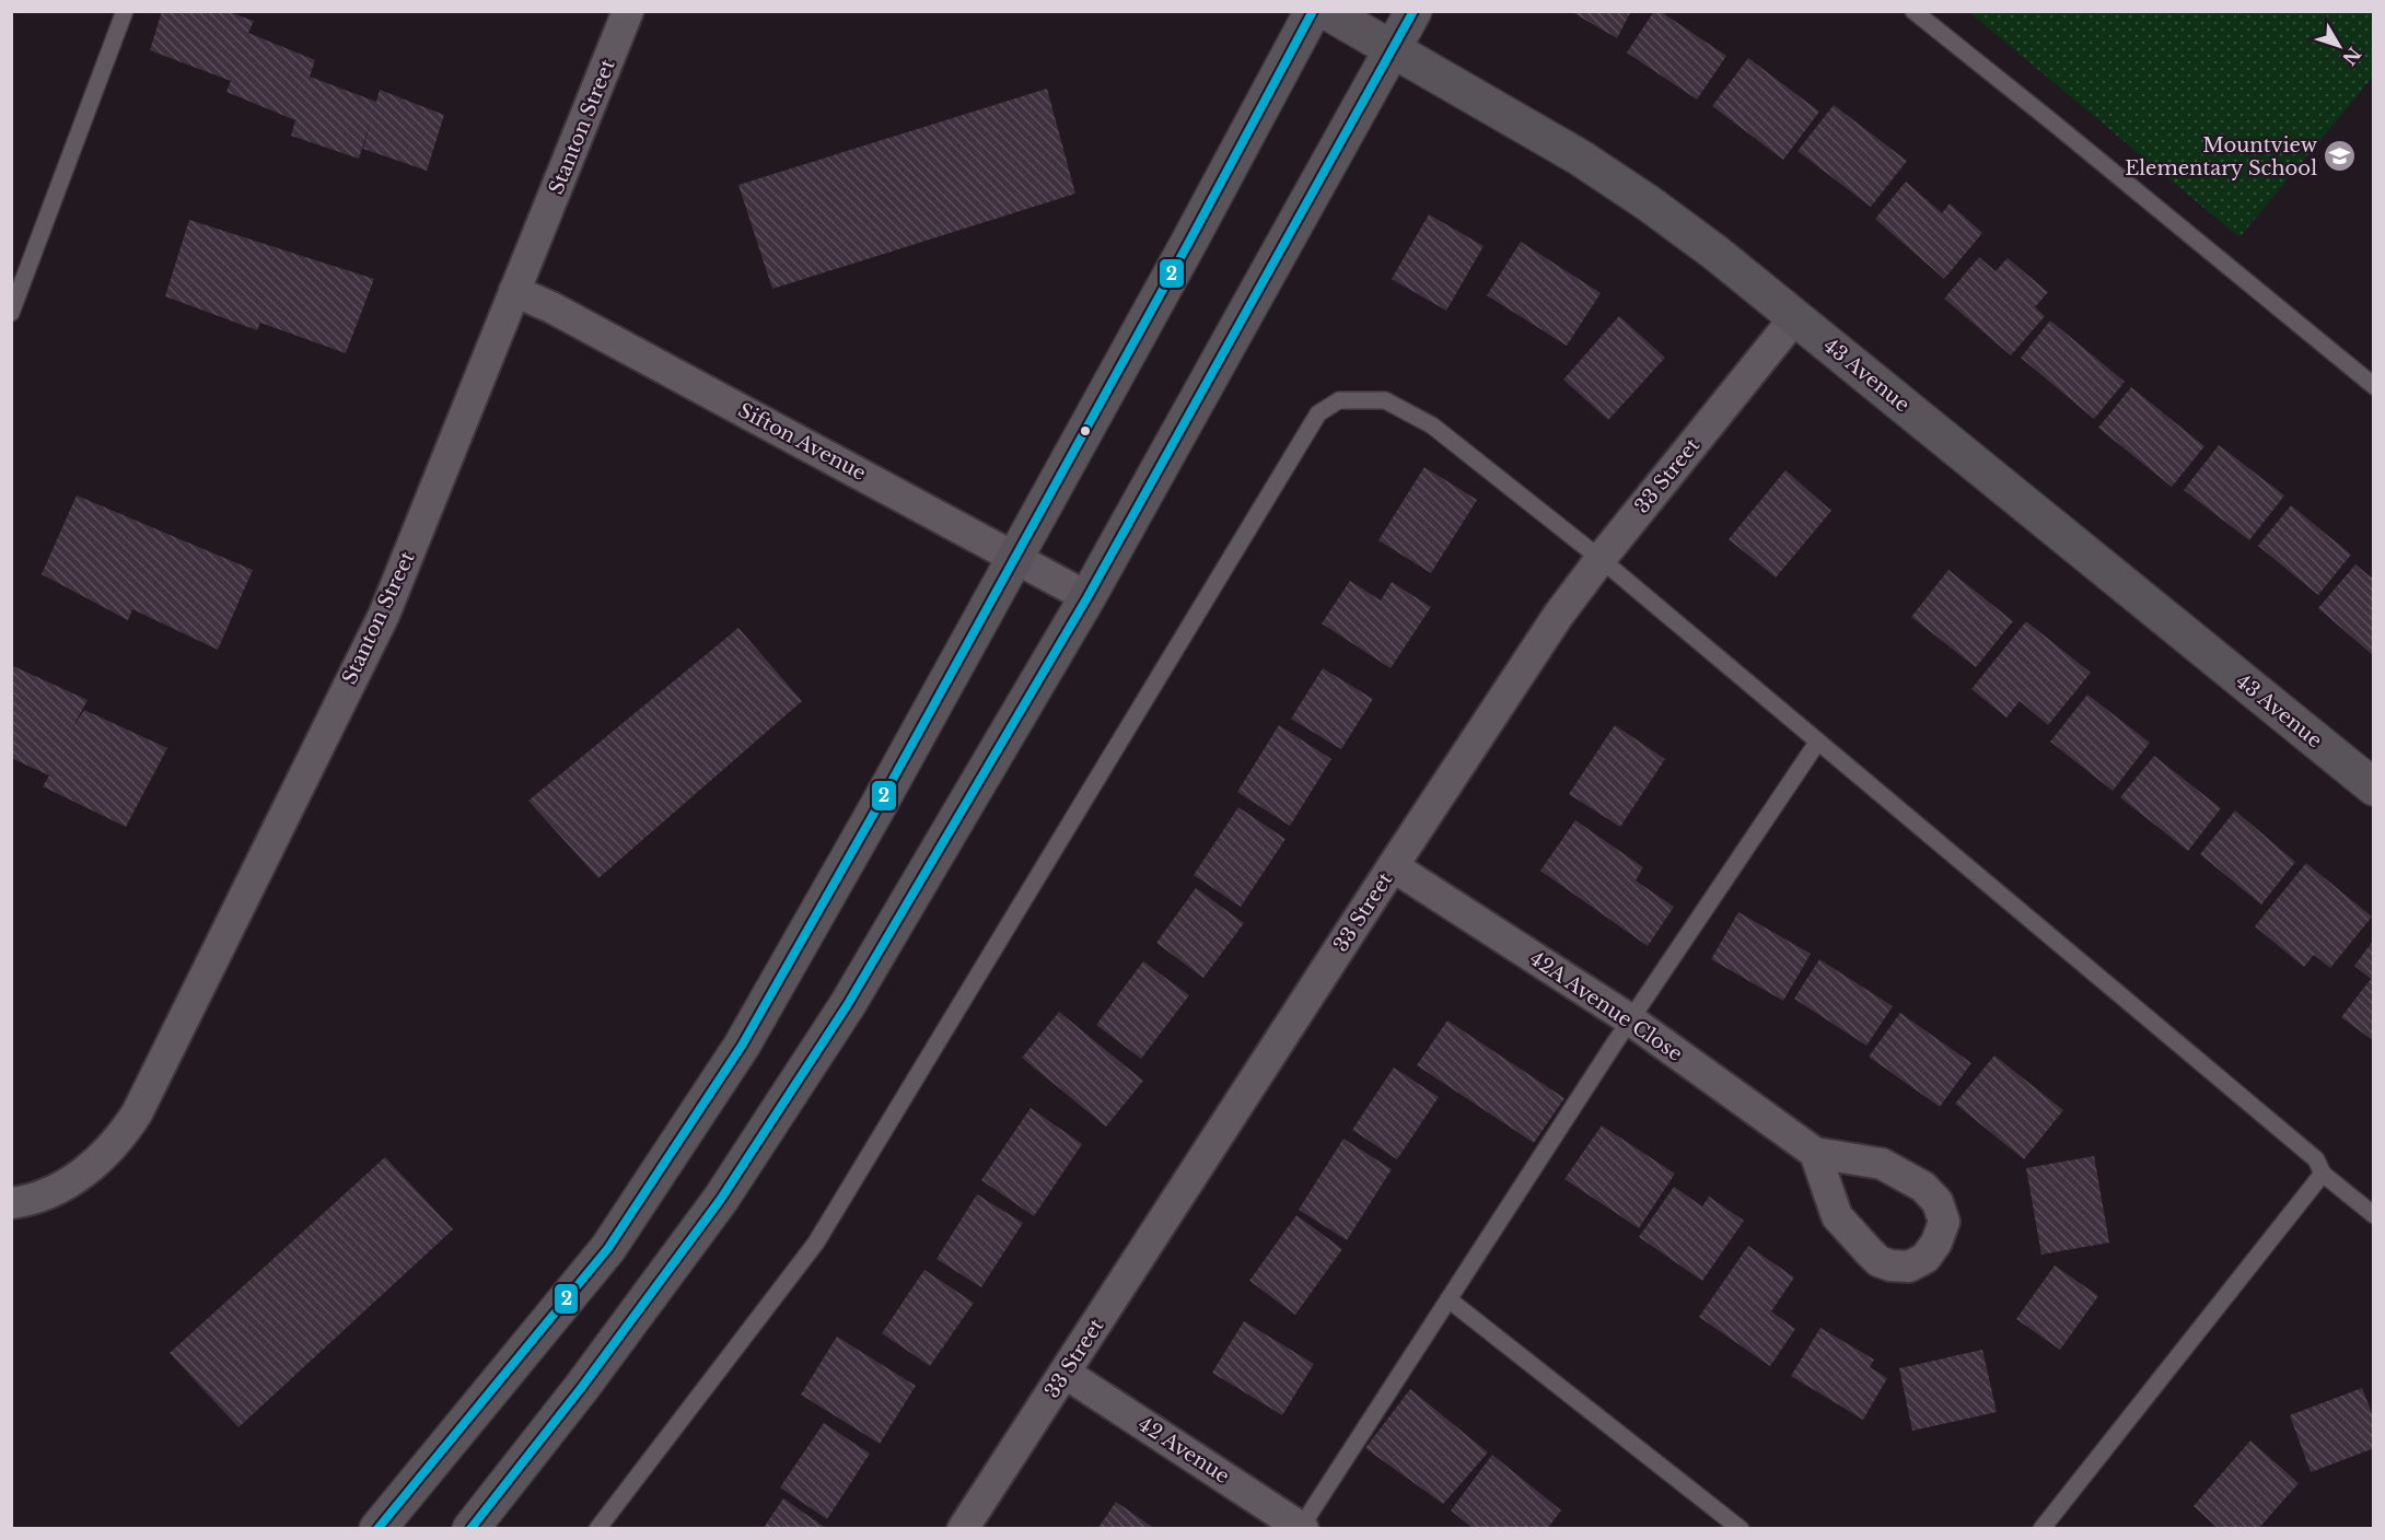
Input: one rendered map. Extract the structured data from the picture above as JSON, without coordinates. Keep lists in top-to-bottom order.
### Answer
{
  "streets": {
    "main road": ["43 Avenue"],
    "street": [
      "Stanton Street",
      "Sifton Avenue",
      "33 Street",
      "42A Avenue Close",
      "42 Avenue"
    ]
  },
  "crossings": [
    ["Stanton Street", "Sifton Avenue"],
    ["43 Avenue", "33 Street"],
    ["33 Street", "42A Avenue Close"],
    ["33 Street", "42 Avenue"]
  ],
  "places": {
    "school or university": ["Mountview Elementary School"]
  },
  "lines": ["transit line 2"],
  "north": "bottom right"
}
